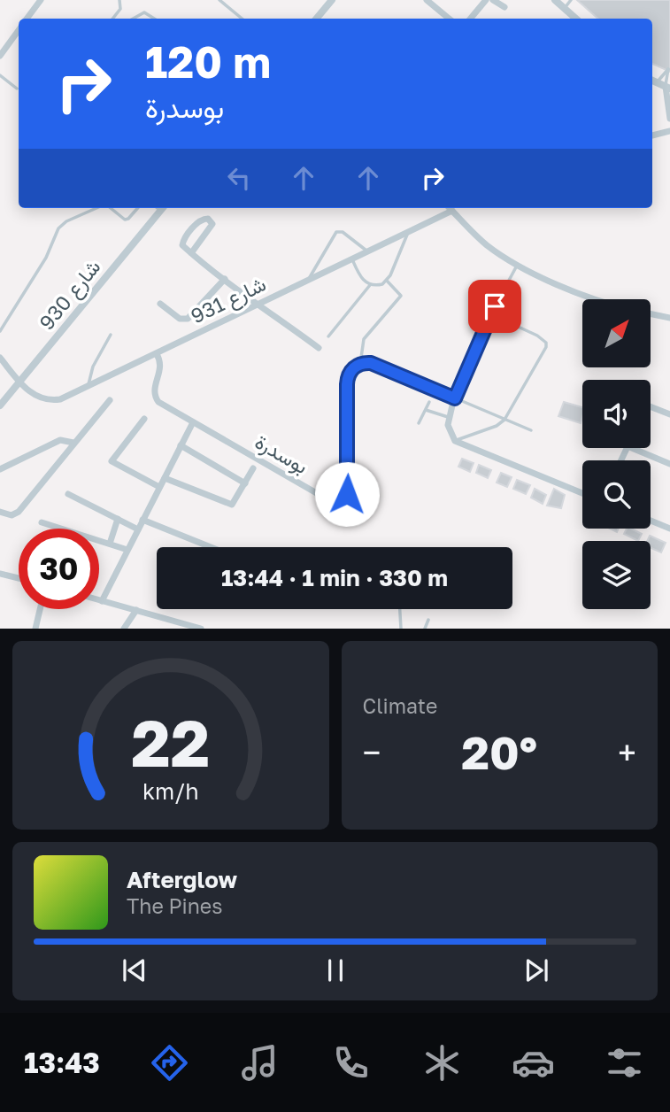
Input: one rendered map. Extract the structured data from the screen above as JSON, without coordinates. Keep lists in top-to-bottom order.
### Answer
{
  "streets": {
    "street": ["شارع 930", "شارع 931", "بوسدرة"]
  },
  "crossings": [
    ["شارع 930", "شارع 931"],
    ["شارع 931", "بوسدرة"]
  ],
  "north": "top right",
  "page": {
    "turn": ["120 m", "بوسدرة"],
    "limit": "30",
    "trip": "13:44 · 1 min · 330 m",
    "tile": "Climate",
    "heat": ["−", "20°", "+"],
    "song": ["Afterglow", "The Pines"],
    "tabs": "13:43",
    "gauge": ["22", "km/h"]
  }
}
